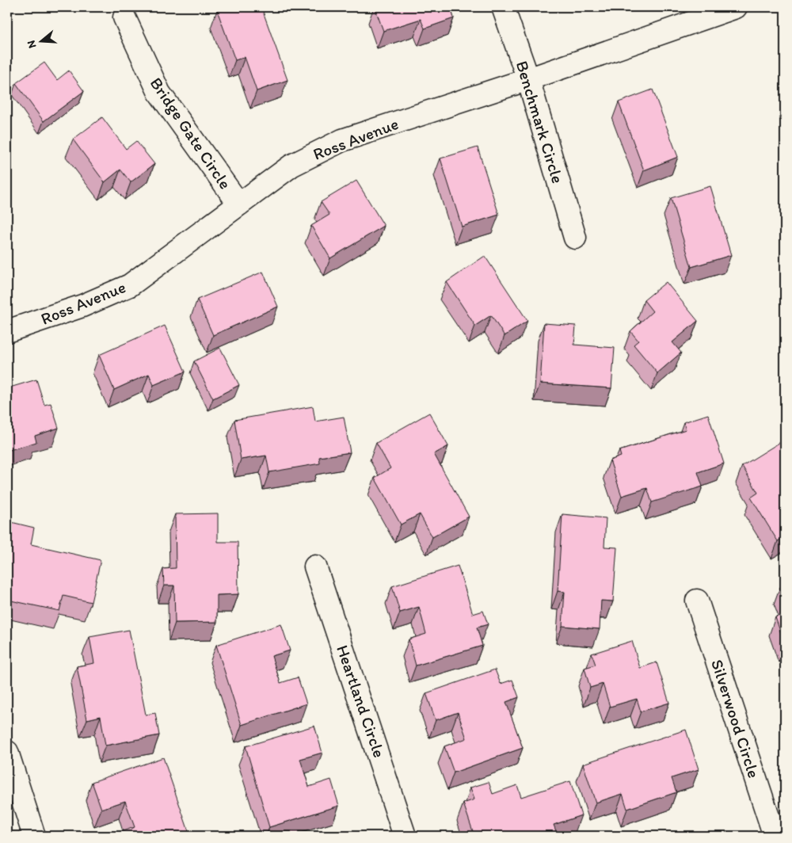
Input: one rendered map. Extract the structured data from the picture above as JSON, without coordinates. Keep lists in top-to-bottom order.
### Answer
{
  "streets": {
    "street": [
      "Benchmark Circle",
      "Bridge Gate Circle",
      "Ross Avenue",
      "Heartland Circle",
      "Silverwood Circle"
    ]
  },
  "crossings": [
    ["Benchmark Circle", "Ross Avenue"],
    ["Bridge Gate Circle", "Ross Avenue"]
  ],
  "north": "left"
}
